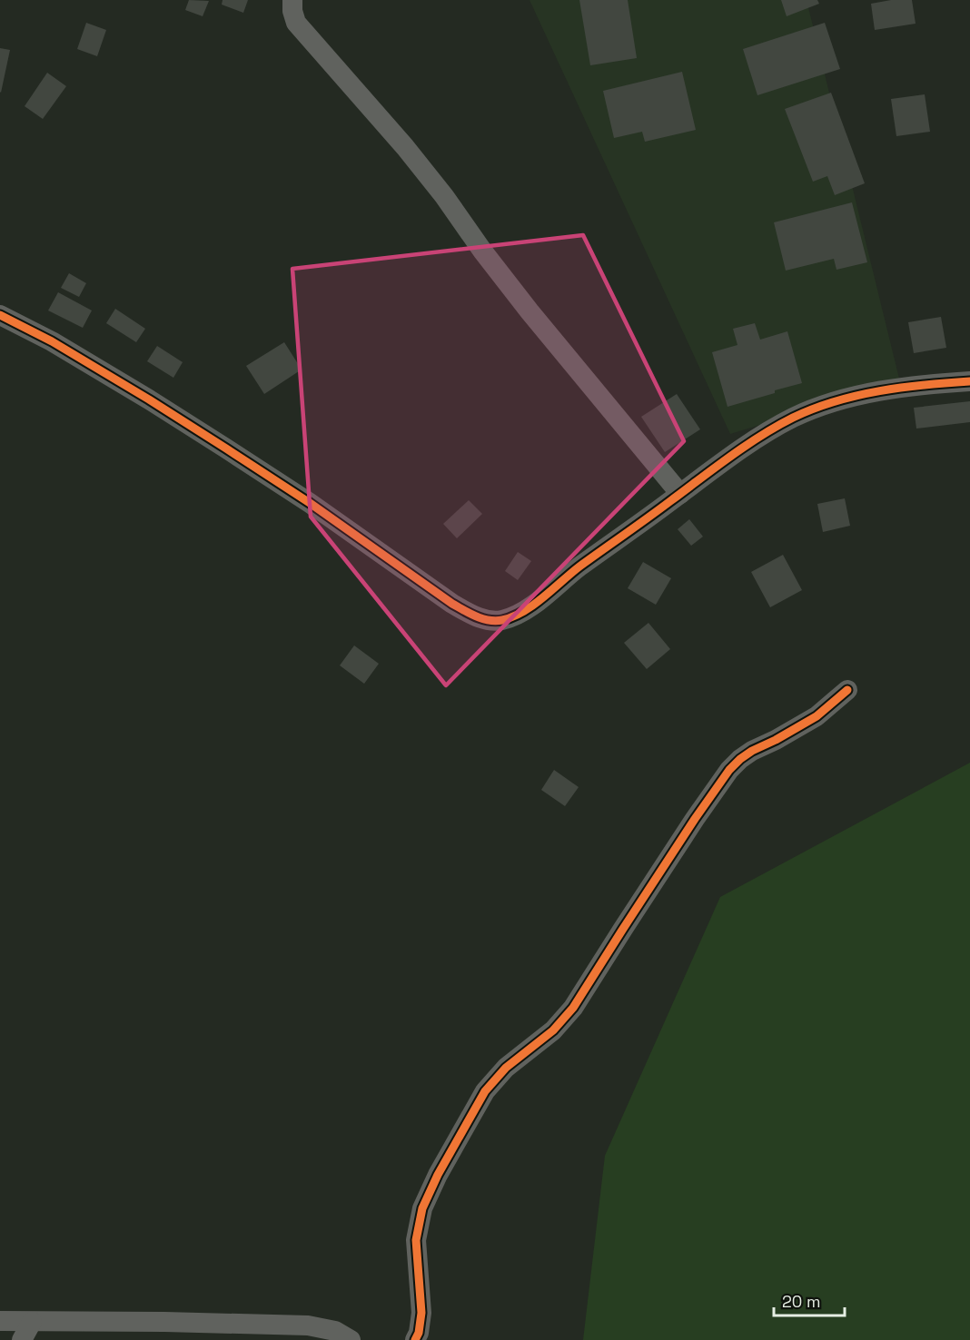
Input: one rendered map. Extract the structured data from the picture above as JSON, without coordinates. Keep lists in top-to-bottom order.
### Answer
{
  "scale_bar": "20 m"
}
